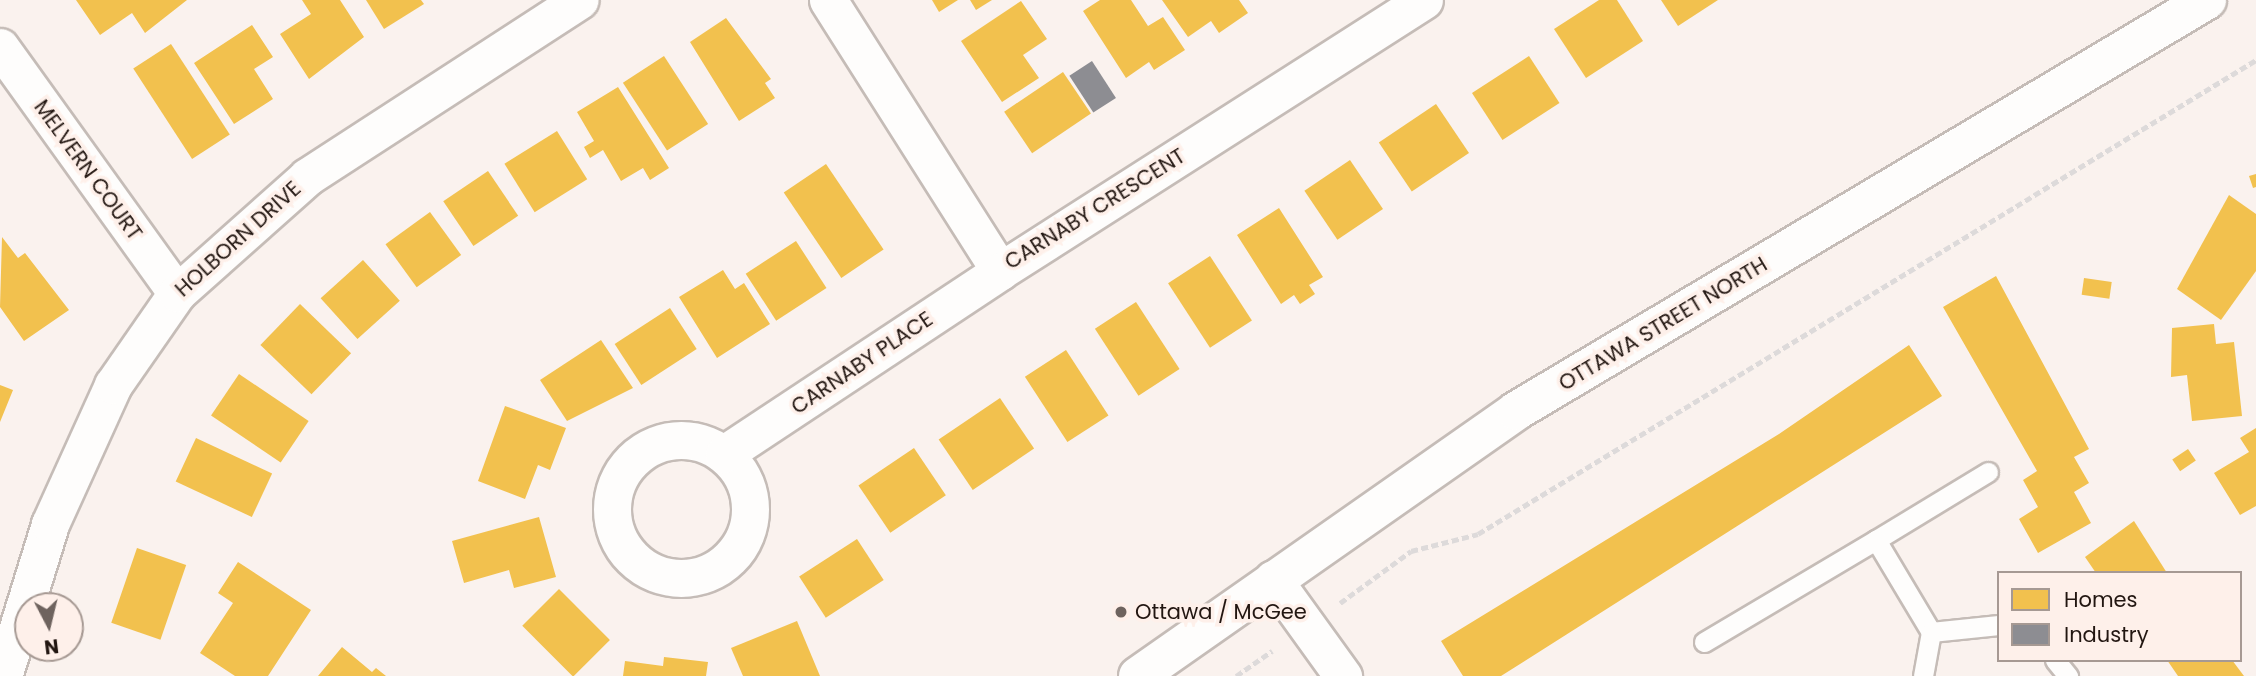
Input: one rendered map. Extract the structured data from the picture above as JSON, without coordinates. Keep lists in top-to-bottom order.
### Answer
{
  "streets": {
    "main road": ["OTTAWA STREET NORTH"],
    "street": [
      "MELVERN COURT",
      "CARNABY CRESCENT",
      "HOLBORN DRIVE",
      "CARNABY PLACE"
    ]
  },
  "crossings": [
    ["MELVERN COURT", "HOLBORN DRIVE"],
    ["CARNABY CRESCENT", "CARNABY PLACE"]
  ],
  "places": ["Ottawa / McGee"],
  "legend": ["Homes", "Industry"],
  "north": "bottom"
}
